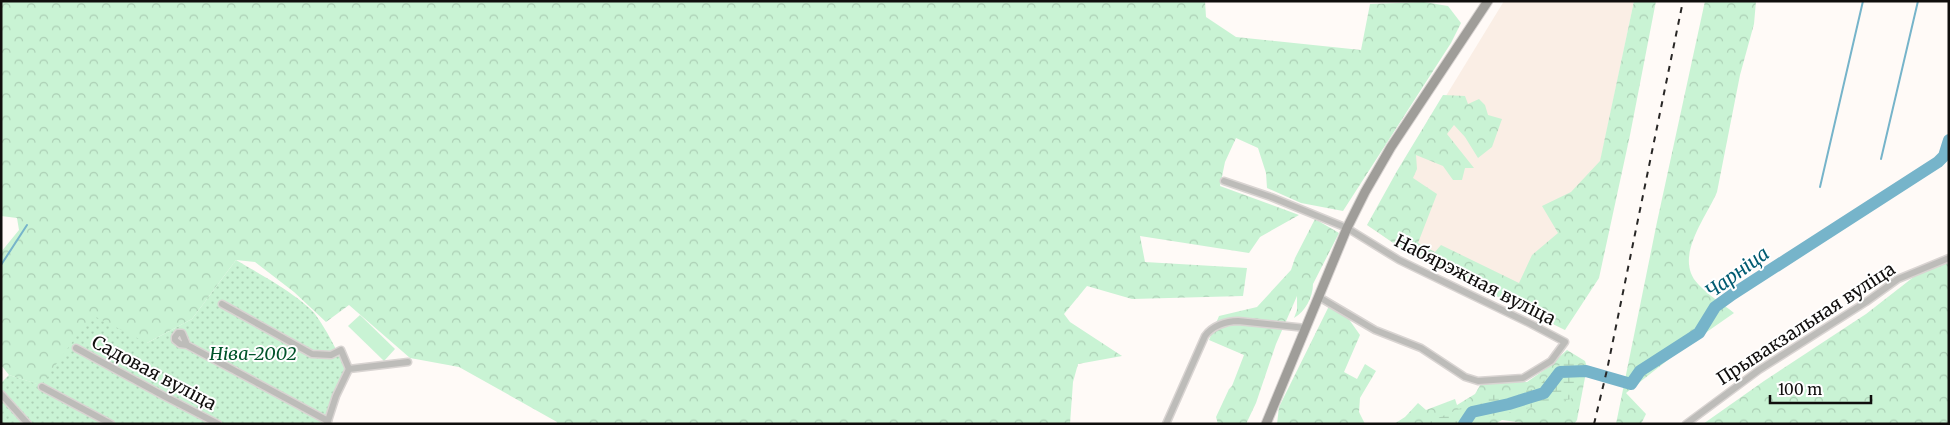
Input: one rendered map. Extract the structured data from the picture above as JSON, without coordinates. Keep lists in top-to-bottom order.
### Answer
{
  "streets": {
    "street": ["Набярэжная вуліца", "Прывакзальная вуліца", "Садовая вуліца"]
  },
  "water": ["Чарніца"],
  "parks": ["Ніва-2002"],
  "scale_bar": "100 m"
}
